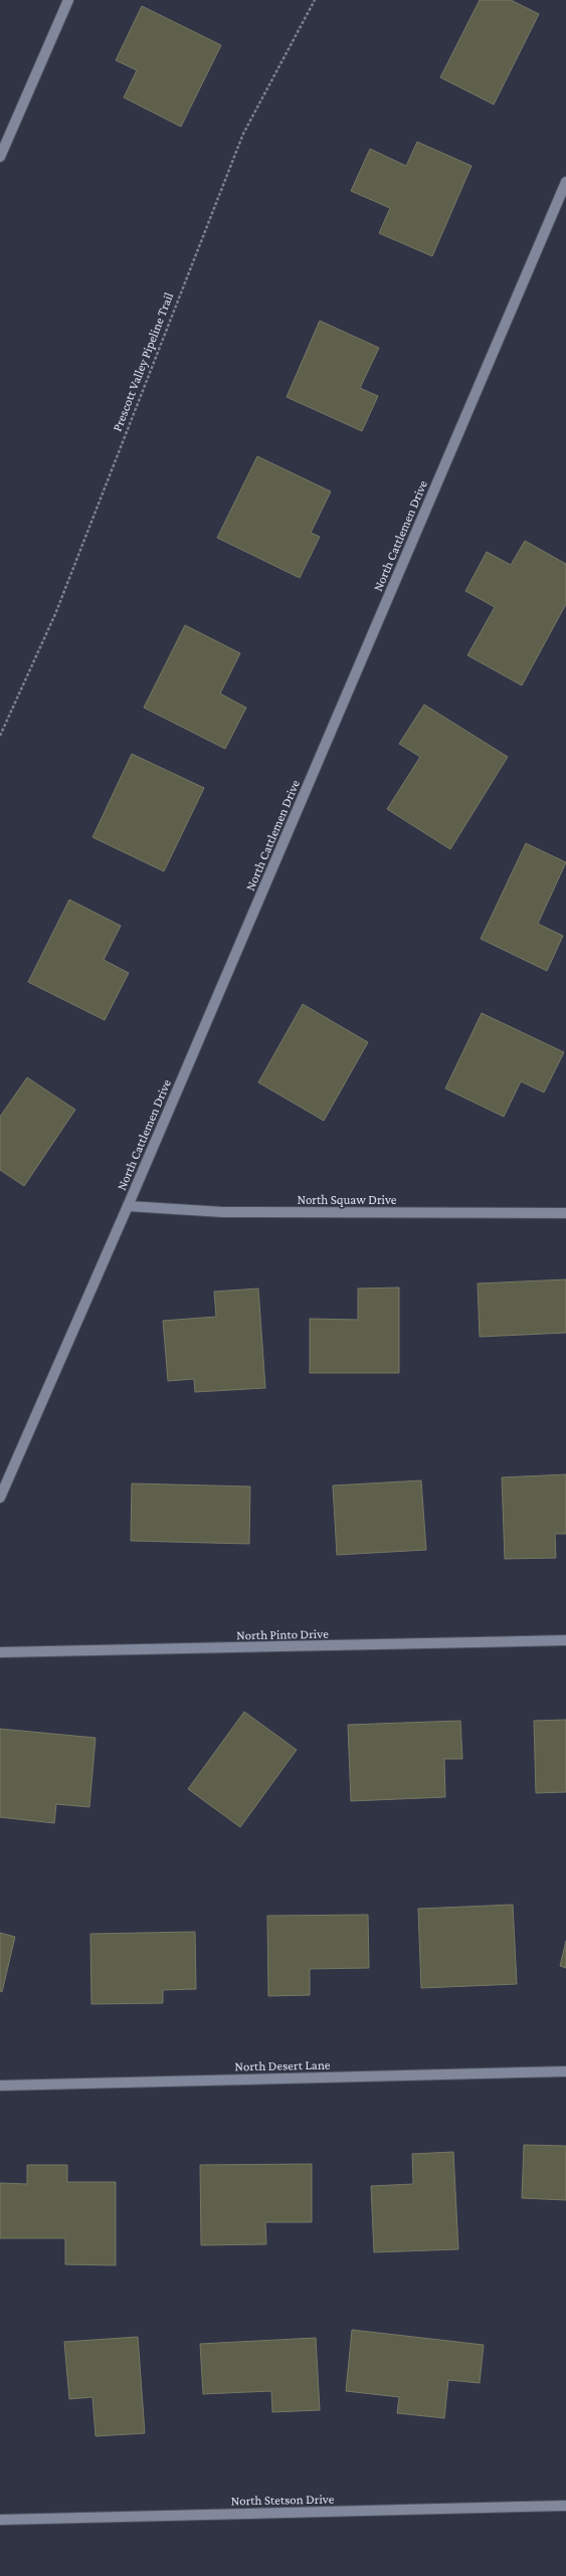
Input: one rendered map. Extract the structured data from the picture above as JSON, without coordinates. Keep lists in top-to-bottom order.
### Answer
{
  "streets": {
    "street": [
      "North Cattlemen Drive",
      "North Squaw Drive",
      "North Pinto Drive",
      "North Desert Lane",
      "North Stetson Drive"
    ],
    "path": ["Prescott Valley Pipeline Trail"]
  },
  "crossings": [
    ["North Cattlemen Drive", "North Squaw Drive"]
  ]
}
